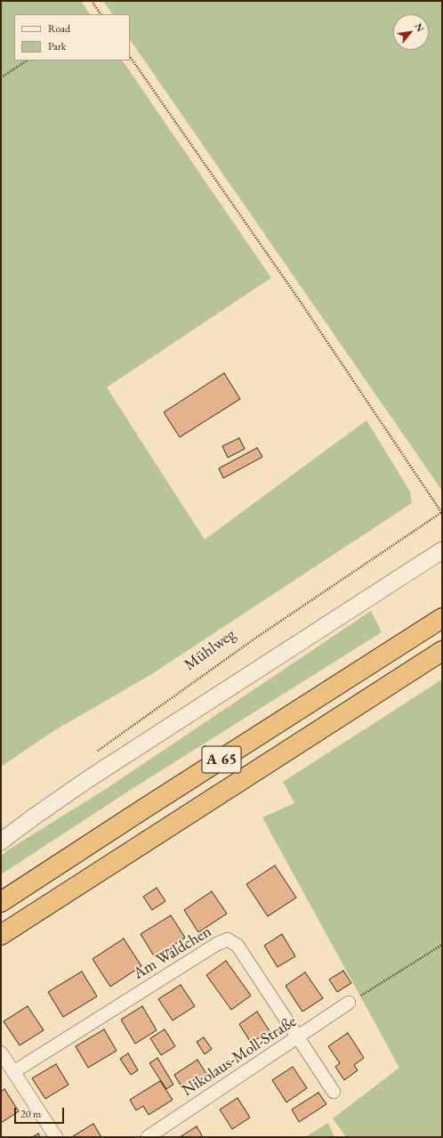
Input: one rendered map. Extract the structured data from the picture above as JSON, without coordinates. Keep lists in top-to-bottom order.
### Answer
{
  "streets": {
    "highway": ["A 65"],
    "street": ["Am Wäldchen", "Nikolaus-Moll-Straße"],
    "path": ["Mühlweg"]
  },
  "crossings": [
    ["Am Wäldchen", "Nikolaus-Moll-Straße"]
  ],
  "legend": ["Road", "Park"],
  "scale_bar": "20 m",
  "north": "top right"
}
